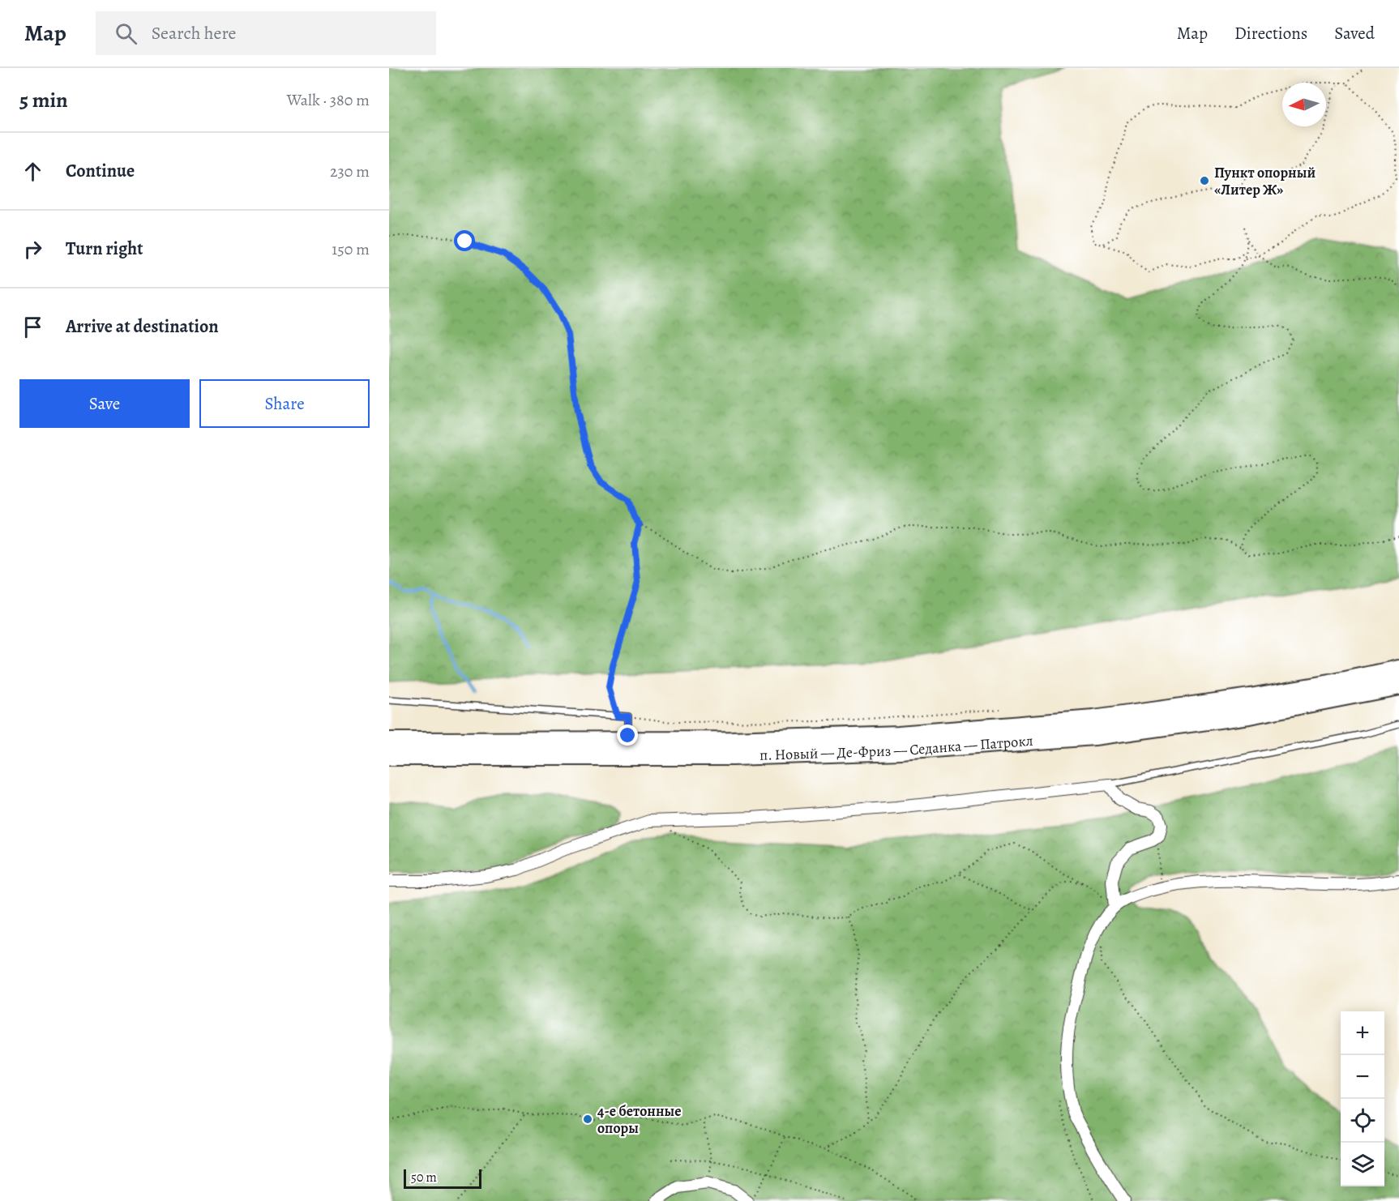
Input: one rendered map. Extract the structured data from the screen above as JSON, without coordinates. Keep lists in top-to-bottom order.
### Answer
{
  "streets": {
    "highway": ["п. Новый — Де-Фриз — Седанка — Патрокл"]
  },
  "places": ["Пункт опорный «Литер Ж»", "4-е бетонные опоры"],
  "scale_bar": "50 m",
  "north": "left",
  "page": {
    "header": "Map",
    "search": "Search here",
    "nav": ["Map", "Directions", "Saved"],
    "heading": ["5 min", "Walk · 380 m"],
    "list": [
      ["Continue", "230 m"],
      ["Turn right", "150 m"],
      "Arrive at destination"
    ],
    "buttons": ["Save", "Share"],
    "map_buttons": ["+", "−"],
    "scale": "50 m"
  }
}
